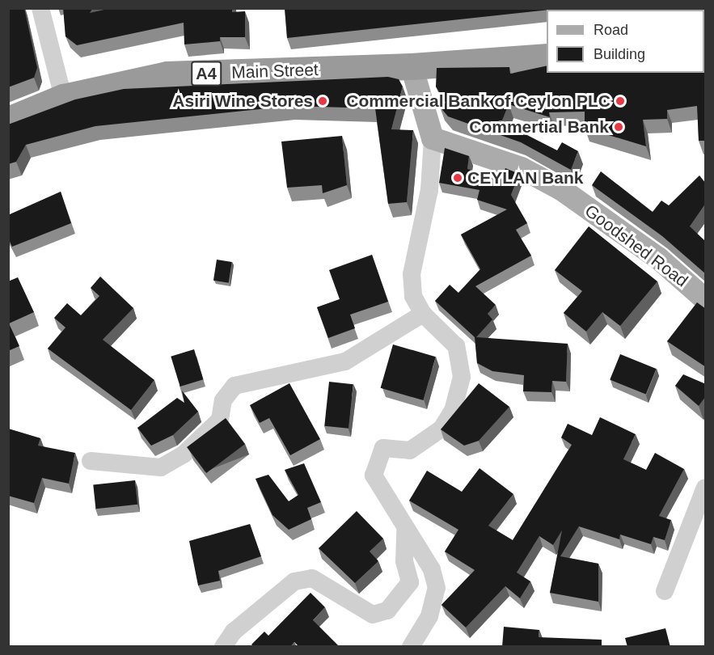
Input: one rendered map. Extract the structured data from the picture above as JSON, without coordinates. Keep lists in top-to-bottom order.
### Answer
{
  "streets": {
    "highway": ["Main Street", "A4"],
    "main road": ["Goodshed Road"]
  },
  "places": [
    "Asiri Wine Stores",
    "Commercial Bank of Ceylon PLC",
    "Commertial Bank",
    "CEYLAN Bank"
  ],
  "legend": ["Road", "Building"]
}
